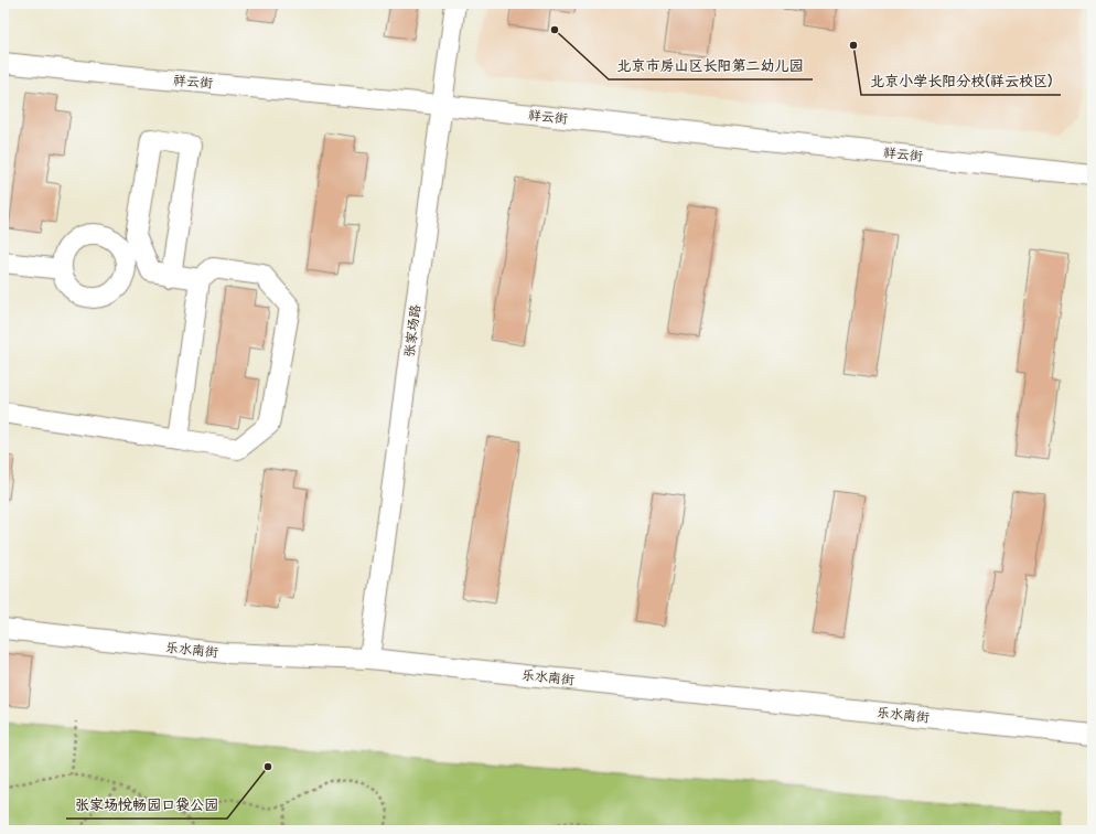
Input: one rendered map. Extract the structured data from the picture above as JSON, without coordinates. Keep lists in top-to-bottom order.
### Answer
{
  "streets": {
    "street": ["祥云街", "张家场路", "乐水南街"]
  },
  "crossings": [
    ["祥云街", "张家场路"],
    ["张家场路", "乐水南街"]
  ],
  "places": ["北京市房山区长阳第二幼儿园", "北京小学长阳分校(祥云校区)", "张家场悦畅园口袋公园"]
}
